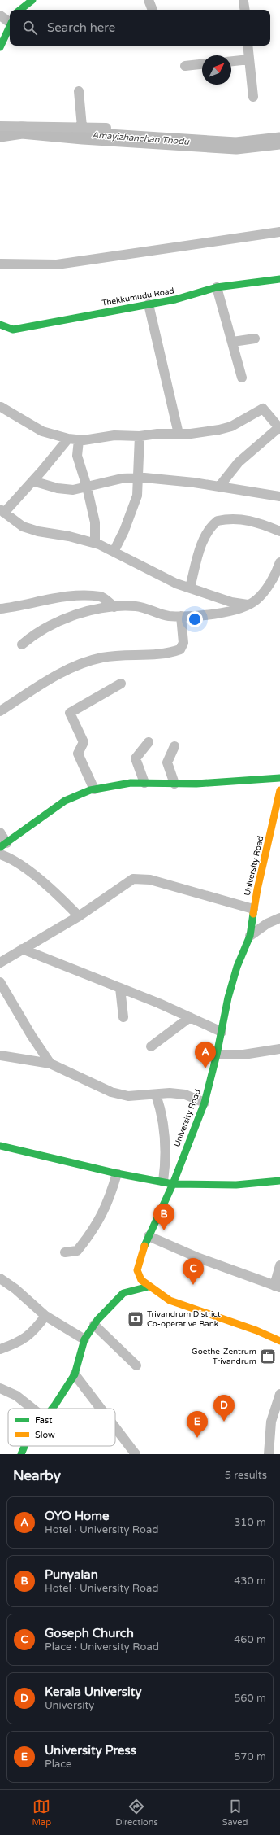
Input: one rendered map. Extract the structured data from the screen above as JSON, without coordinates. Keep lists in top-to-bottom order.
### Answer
{
  "streets": {
    "street": ["Thekkumudu Road", "University Road"]
  },
  "water": ["Amayizhanchan Thodu"],
  "places": {
    "bank": ["Trivandrum District Co-operative Bank"],
    "office": ["Goethe-Zentrum Trivandrum"]
  },
  "legend": ["Fast", "Slow"],
  "north": "top right",
  "page": {
    "search": "Search here",
    "pins": [
      "A",
      "B",
      "C",
      "D",
      "E"
    ],
    "heading": ["Nearby", "5 results"],
    "list": [
      {
        "mark": "A",
        "name": "OYO Home",
        "note": "Hotel · University Road",
        "value": "310 m"
      },
      {
        "mark": "B",
        "name": "Punyalan",
        "note": "Hotel · University Road",
        "value": "430 m"
      },
      {
        "mark": "C",
        "name": "Goseph Church",
        "note": "Place · University Road",
        "value": "460 m"
      },
      {
        "mark": "D",
        "name": "Kerala University",
        "note": "University",
        "value": "560 m"
      },
      {
        "mark": "E",
        "name": "University Press",
        "note": "Place",
        "value": "570 m"
      }
    ],
    "nav": ["Map", "Directions", "Saved"]
  }
}
